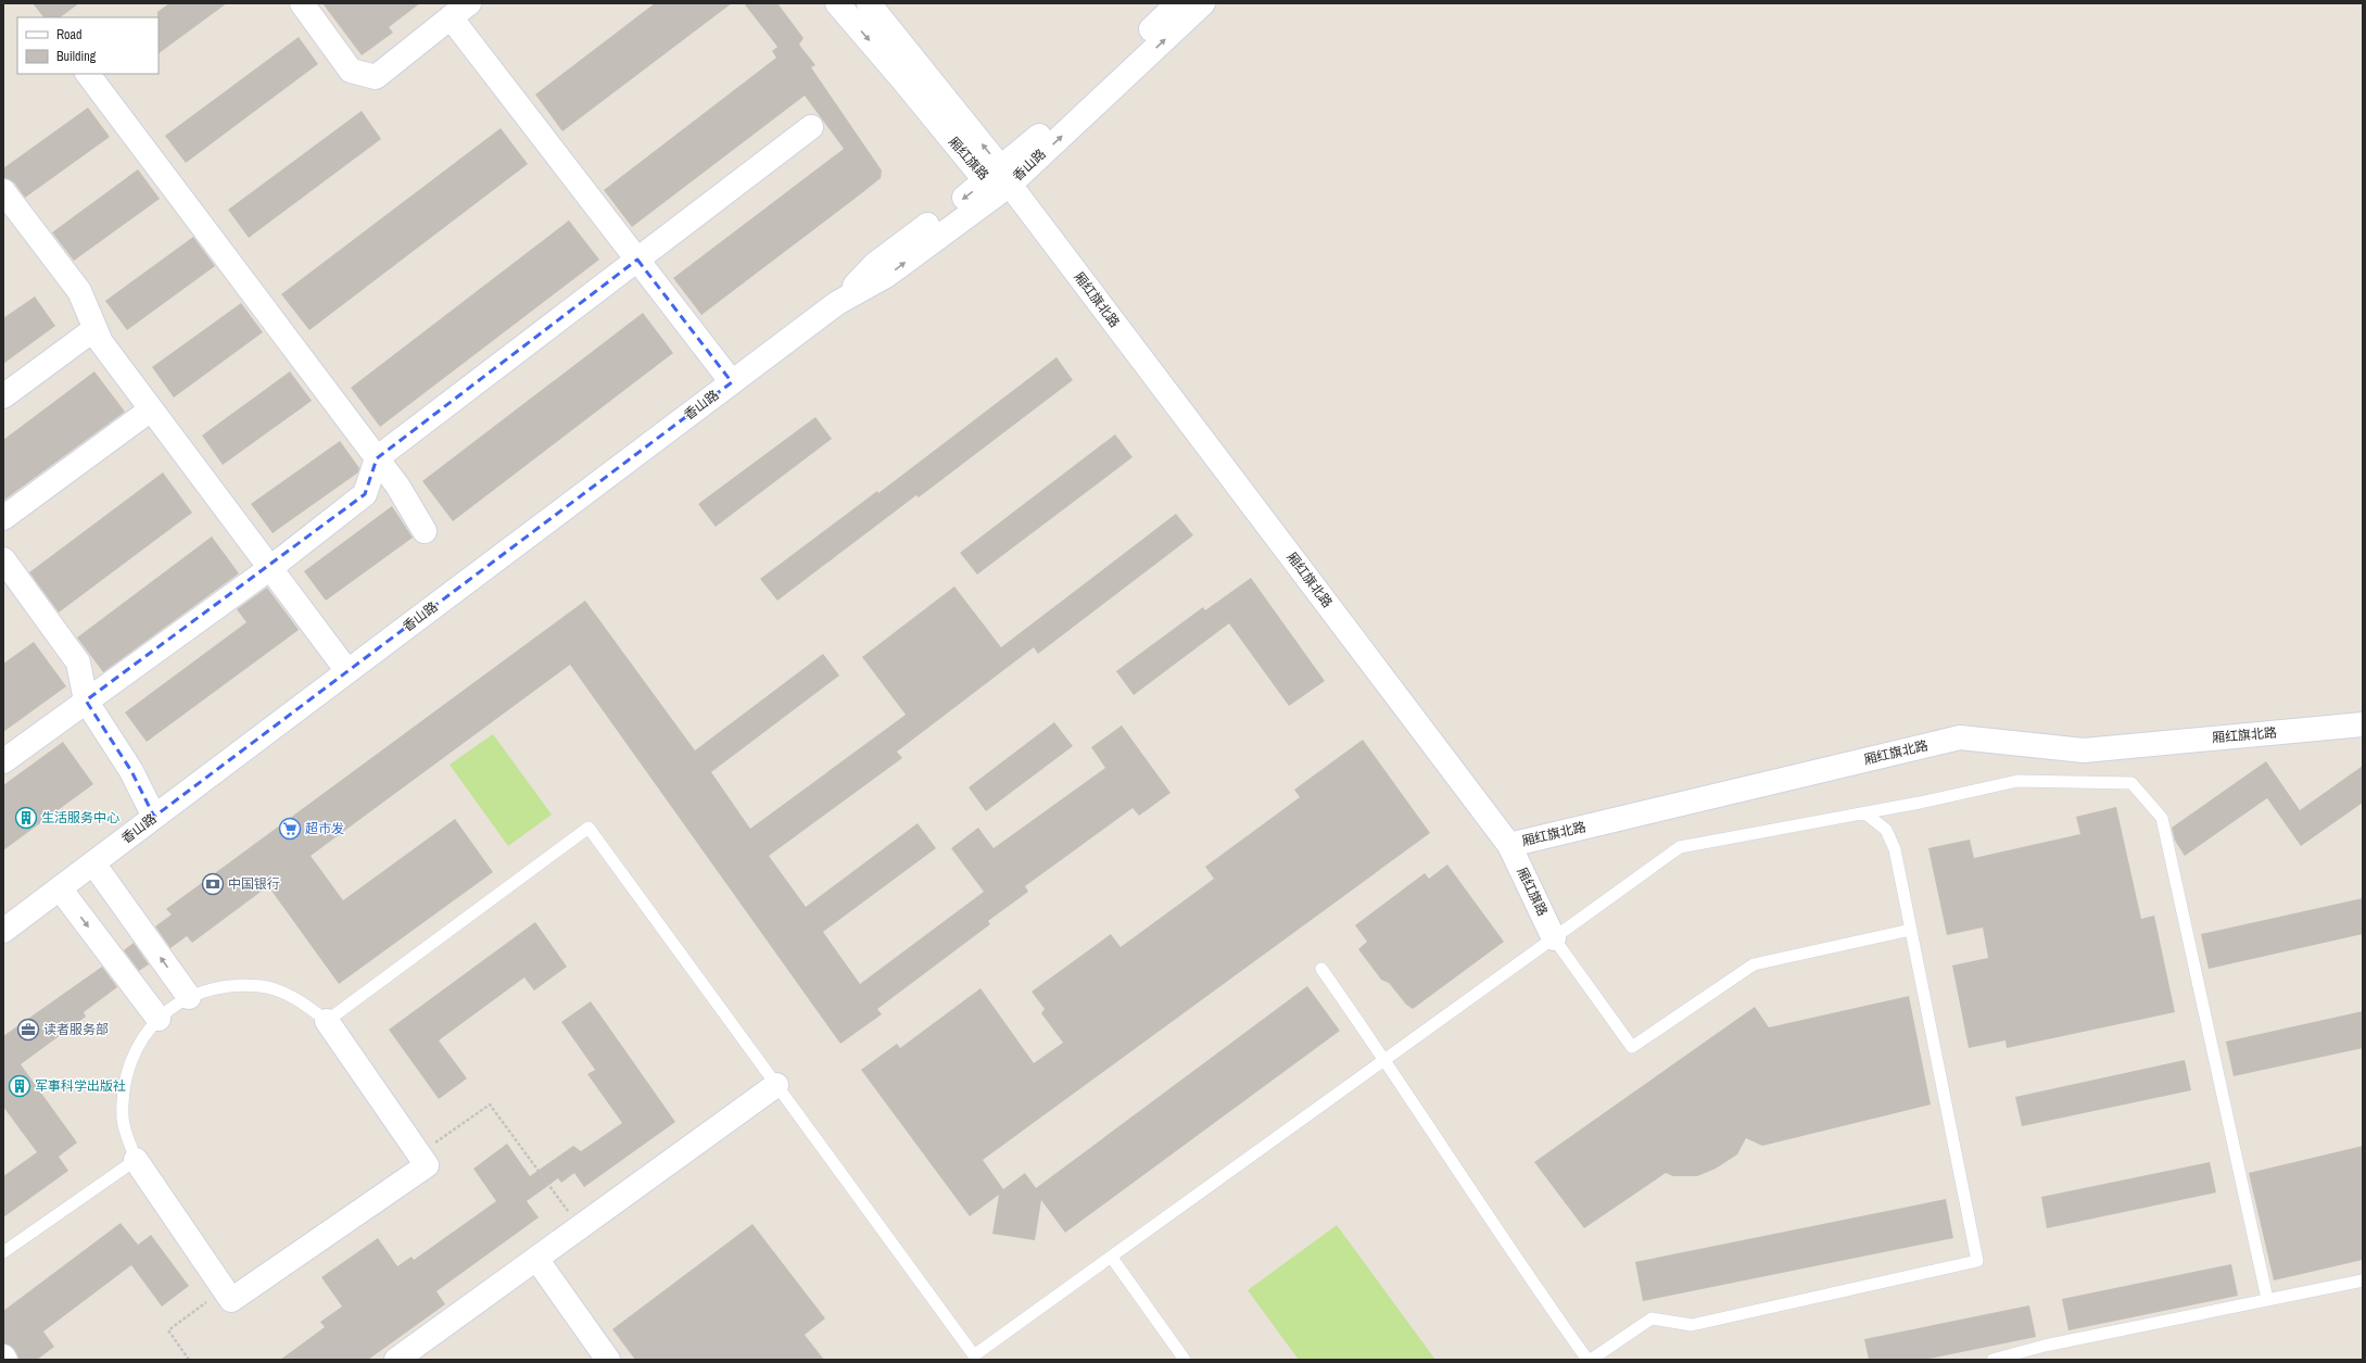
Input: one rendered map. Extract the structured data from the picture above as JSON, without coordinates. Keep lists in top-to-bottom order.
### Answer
{
  "streets": {
    "street": ["厢红旗路", "香山路", "厢红旗北路"]
  },
  "crossings": [
    ["厢红旗路", "香山路"],
    ["厢红旗路", "厢红旗北路"],
    ["香山路", "厢红旗北路"]
  ],
  "places": {
    "building": ["生活服务中心", "军事科学出版社"],
    "supermarket": ["超市发"],
    "bank": ["中国银行"],
    "office": ["读者服务部"]
  },
  "legend": ["Road", "Building"]
}
